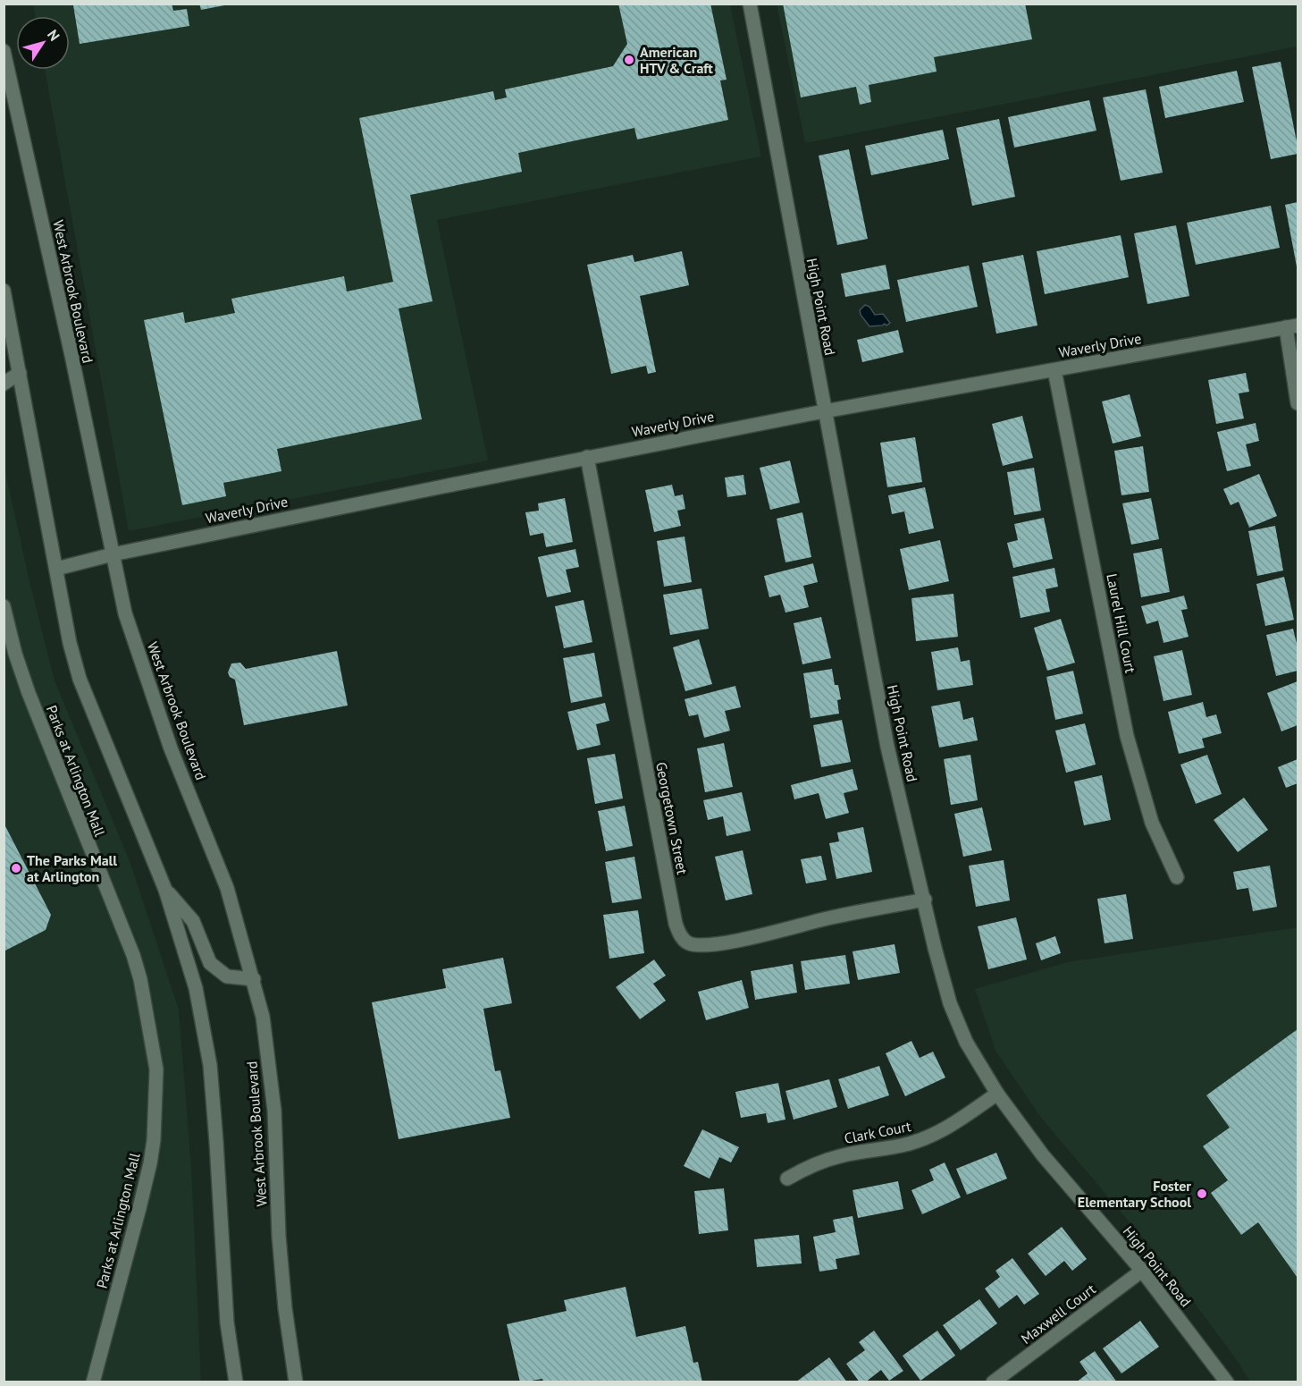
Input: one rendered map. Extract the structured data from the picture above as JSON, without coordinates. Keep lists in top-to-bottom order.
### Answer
{
  "streets": {
    "street": [
      "West Arbrook Boulevard",
      "High Point Road",
      "Waverly Drive",
      "Laurel Hill Court",
      "Parks at Arlington Mall",
      "Georgetown Street",
      "Clark Court",
      "Maxwell Court"
    ]
  },
  "crossings": [
    ["West Arbrook Boulevard", "Waverly Drive"],
    ["High Point Road", "Waverly Drive"],
    ["High Point Road", "Georgetown Street"],
    ["High Point Road", "Clark Court"],
    ["High Point Road", "Maxwell Court"],
    ["Waverly Drive", "Laurel Hill Court"],
    ["Waverly Drive", "Georgetown Street"]
  ],
  "places": ["American HTV & Craft", "The Parks Mall at Arlington", "Foster Elementary School"],
  "north": "top right"
}
